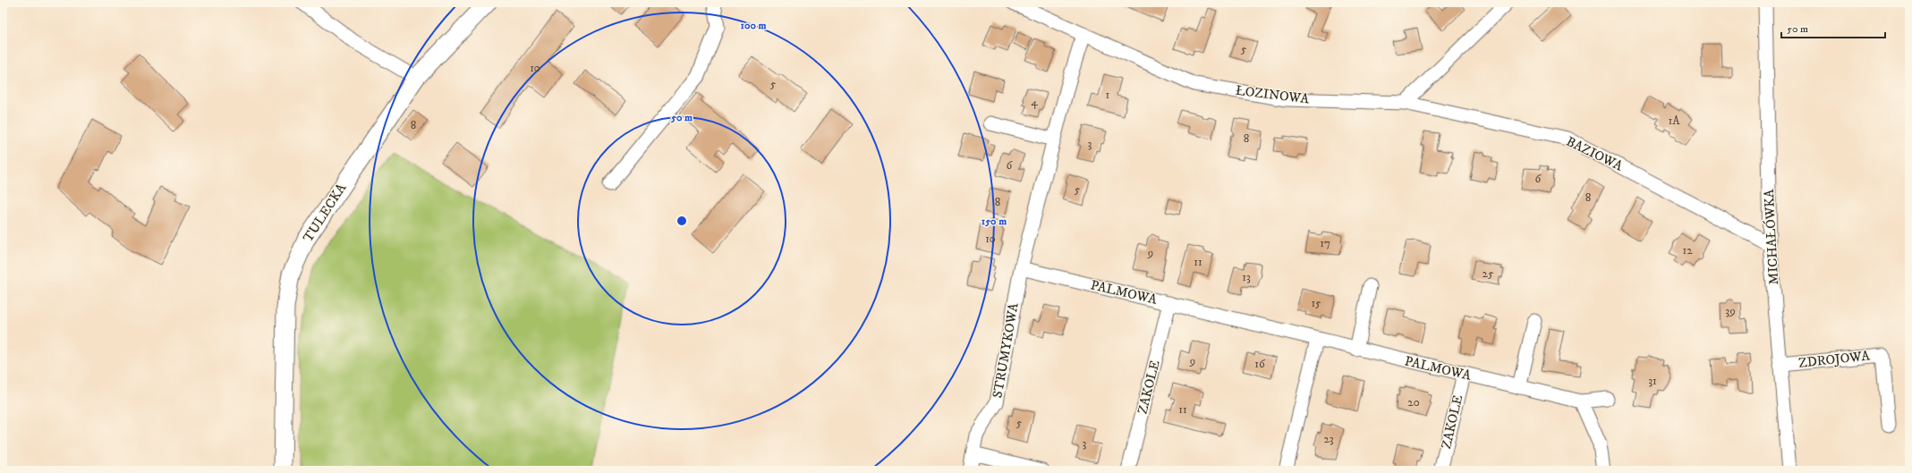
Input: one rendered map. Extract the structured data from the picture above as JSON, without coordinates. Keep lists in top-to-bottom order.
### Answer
{
  "streets": {
    "street": [
      "ŁOZINOWA",
      "BAZIOWA",
      "TULECKA",
      "MICHAŁÓWKA",
      "PALMOWA",
      "STRUMYKOWA",
      "ZDROJOWA",
      "ZAKOLE"
    ]
  },
  "crossings": [
    ["ŁOZINOWA", "BAZIOWA"],
    ["BAZIOWA", "MICHAŁÓWKA"],
    ["MICHAŁÓWKA", "ZDROJOWA"],
    ["PALMOWA", "STRUMYKOWA"],
    ["PALMOWA", "ZAKOLE"]
  ],
  "house_numbers": [
    "5",
    "10",
    "5",
    "1",
    "4",
    "1A",
    "8",
    "8",
    "3",
    "6",
    "6",
    "5",
    "8",
    "8",
    "10",
    "17",
    "12",
    "9",
    "11",
    "25",
    "13",
    "15",
    "39",
    "9",
    "16",
    "31",
    "20",
    "11",
    "5",
    "23",
    "3"
  ],
  "scale_bar": "50 m",
  "rings": ["100 m", "50 m", "150 m"]
}
